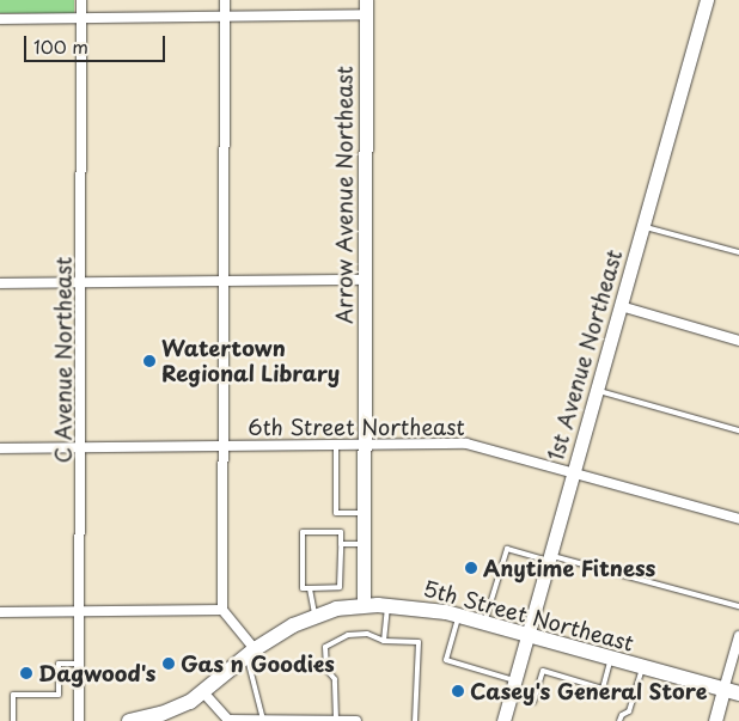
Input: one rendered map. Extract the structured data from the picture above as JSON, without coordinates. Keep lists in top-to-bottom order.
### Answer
{
  "streets": {
    "main road": ["Arrow Avenue Northeast", "1st Avenue Northeast", "5th Street Northeast"],
    "street": ["C Avenue Northeast", "6th Street Northeast"]
  },
  "crossings": [
    ["Arrow Avenue Northeast", "6th Street Northeast"],
    ["Arrow Avenue Northeast", "5th Street Northeast"],
    ["1st Avenue Northeast", "6th Street Northeast"],
    ["1st Avenue Northeast", "5th Street Northeast"],
    ["C Avenue Northeast", "6th Street Northeast"]
  ],
  "places": [
    "Watertown Regional Library",
    "Anytime Fitness",
    "Gas n Goodies",
    "Dagwood's",
    "Casey's General Store"
  ],
  "scale_bar": "100 m"
}
